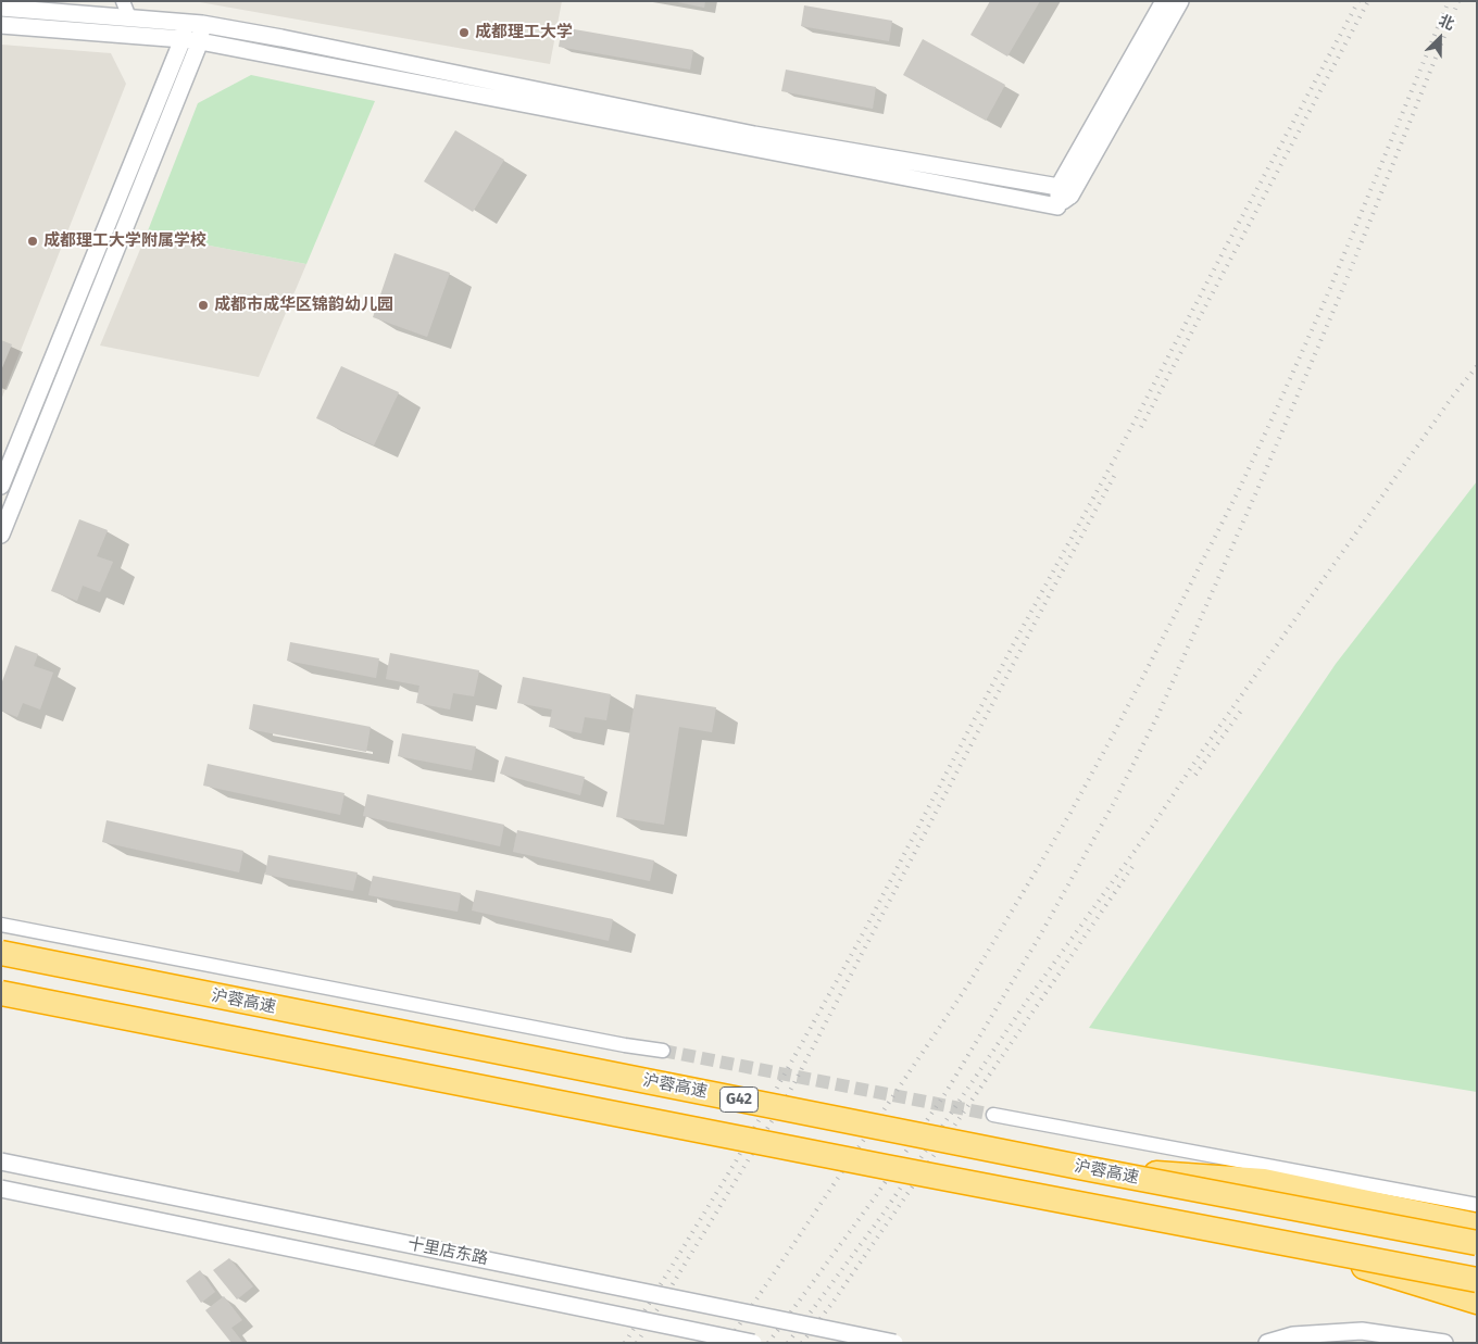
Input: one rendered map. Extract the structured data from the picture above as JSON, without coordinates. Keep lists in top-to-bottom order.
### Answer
{
  "streets": {
    "highway": ["沪蓉高速", "G42"],
    "street": ["十里店东路"]
  },
  "places": ["成都理工大学", "成都理工大学附属学校", "成都市成华区锦韵幼儿园"],
  "north": "top right"
}
